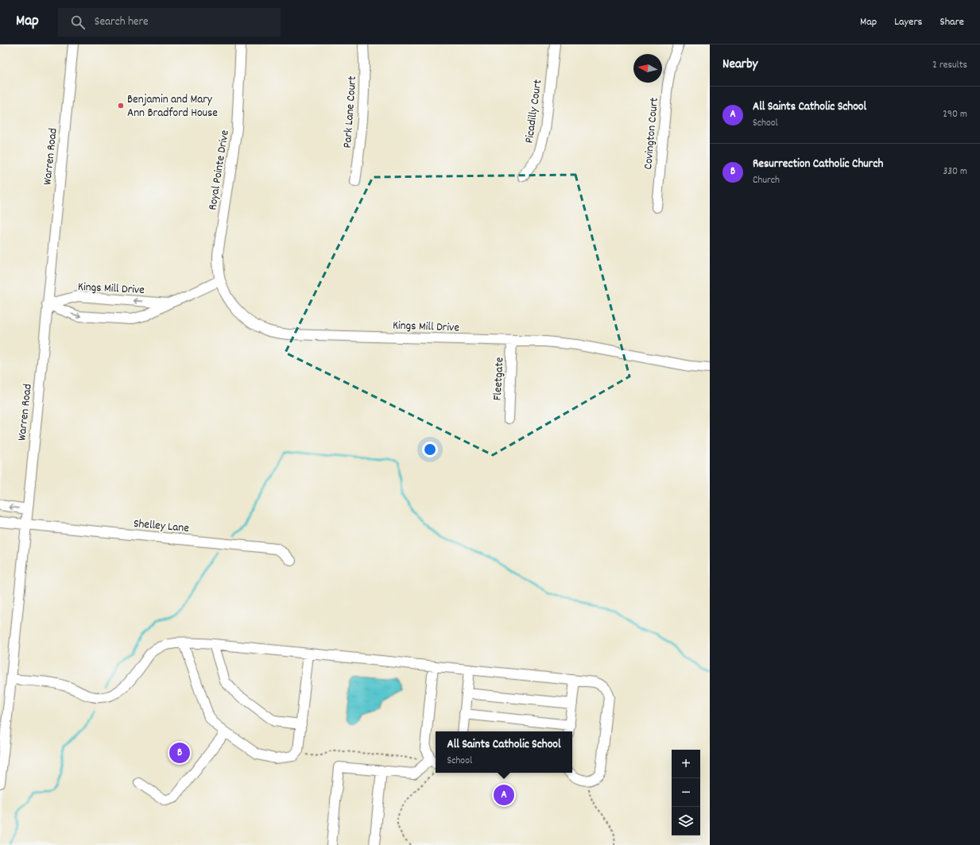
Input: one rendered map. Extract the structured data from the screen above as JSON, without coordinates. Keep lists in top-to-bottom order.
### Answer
{
  "streets": {
    "street": [
      "Picadilly Court",
      "Park Lane Court",
      "Covington Court",
      "Warren Road",
      "Royal Pointe Drive",
      "Kings Mill Drive",
      "Fleetgate",
      "Shelley Lane"
    ]
  },
  "crossings": [
    ["Warren Road", "Kings Mill Drive"],
    ["Warren Road", "Shelley Lane"],
    ["Royal Pointe Drive", "Kings Mill Drive"],
    ["Kings Mill Drive", "Fleetgate"]
  ],
  "places": ["Benjamin and Mary Ann Bradford House"],
  "north": "left",
  "page": {
    "header": "Map",
    "search": "Search here",
    "nav": ["Map", "Layers", "Share"],
    "heading": ["Nearby", "2 results"],
    "list": [
      {
        "mark": "A",
        "name": "All Saints Catholic School",
        "note": "School",
        "value": "290 m"
      },
      {
        "mark": "B",
        "name": "Resurrection Catholic Church",
        "note": "Church",
        "value": "330 m"
      }
    ],
    "popup": ["All Saints Catholic School", "School"],
    "pins": ["B", "A"],
    "map_buttons": ["+", "−"]
  }
}
